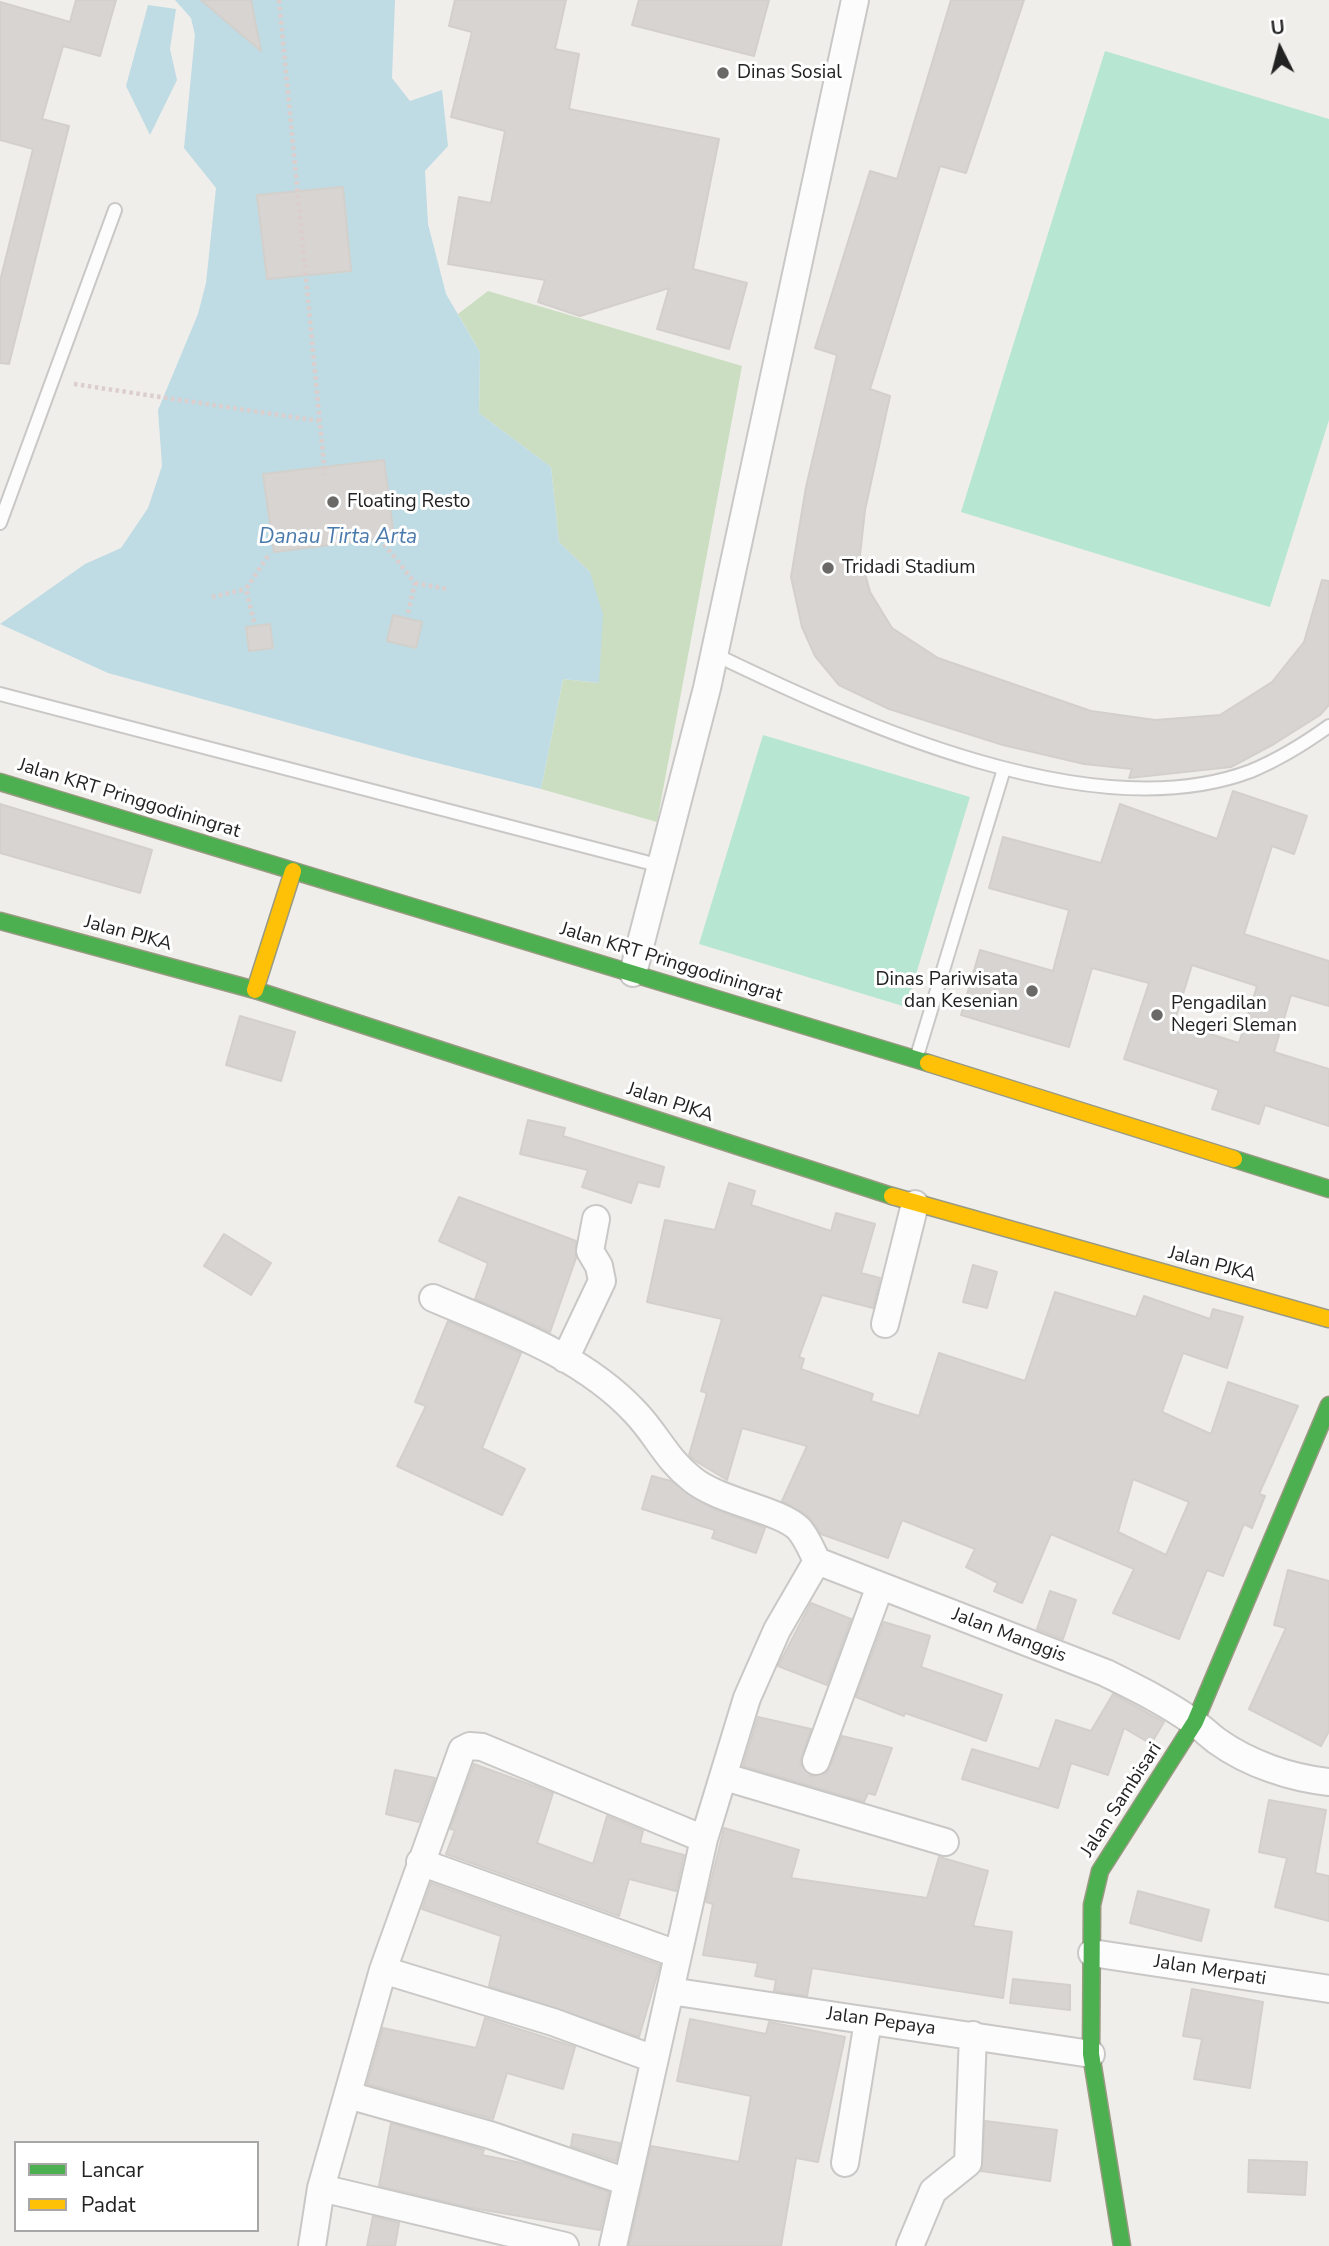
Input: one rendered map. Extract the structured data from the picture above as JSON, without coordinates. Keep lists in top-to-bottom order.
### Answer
{
  "streets": {
    "main road": ["Jalan KRT Pringgodiningrat", "Jalan PJKA", "Jalan Sambisari"],
    "street": ["Jalan Manggis", "Jalan Merpati", "Jalan Pepaya"]
  },
  "crossings": [
    ["Jalan Manggis", "Jalan Sambisari"],
    ["Jalan Sambisari", "Jalan Merpati"],
    ["Jalan Sambisari", "Jalan Pepaya"]
  ],
  "water": ["Danau Tirta Arta"],
  "places": [
    "Dinas Sosial",
    "Floating Resto",
    "Tridadi Stadium",
    "Dinas Pariwisata dan Kesenian",
    "Pengadilan Negeri Sleman"
  ],
  "legend": ["Lancar", "Padat"],
  "north": "top"
}
